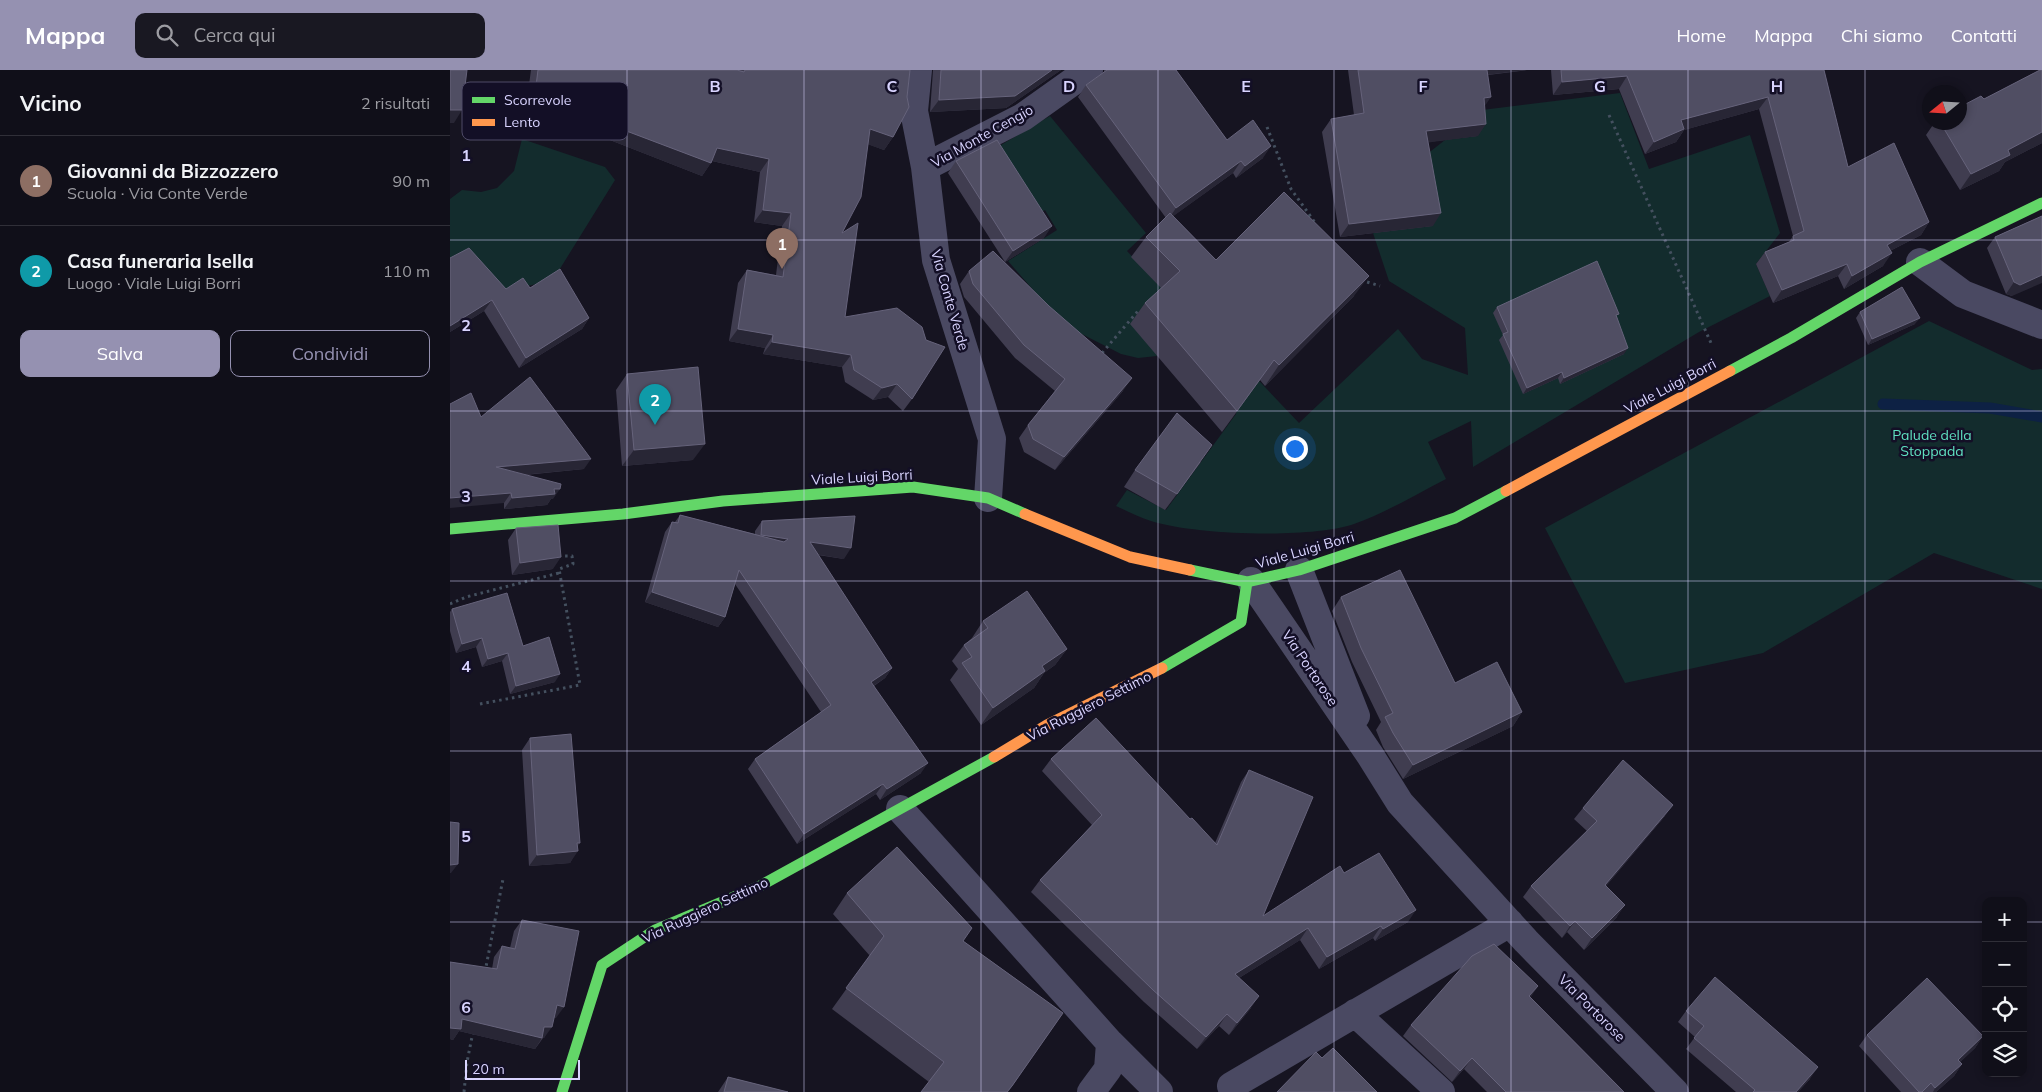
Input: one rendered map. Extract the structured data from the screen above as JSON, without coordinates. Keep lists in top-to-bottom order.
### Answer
{
  "streets": {
    "main road": ["Viale Luigi Borri", "Via Ruggiero Settimo"],
    "street": ["Via Monte Cengio", "Via Conte Verde", "Via Portorose"]
  },
  "crossings": [
    ["Via Monte Cengio", "Via Conte Verde"],
    ["Via Conte Verde", "Viale Luigi Borri"],
    ["Viale Luigi Borri", "Via Portorose"],
    ["Viale Luigi Borri", "Via Ruggiero Settimo"],
    ["Via Portorose", "Via Ruggiero Settimo"]
  ],
  "parks": ["Palude della Stoppada"],
  "legend": ["Scorrevole", "Lento"],
  "scale_bar": "20 m",
  "north": "left",
  "page": {
    "header": "Mappa",
    "search": "Cerca qui",
    "nav": [
      "Home",
      "Mappa",
      "Chi siamo",
      "Contatti"
    ],
    "heading": ["Vicino", "2 risultati"],
    "list": [
      {
        "mark": "1",
        "name": "Giovanni da Bizzozzero",
        "note": "Scuola · Via Conte Verde",
        "value": "90 m"
      },
      {
        "mark": "2",
        "name": "Casa funeraria Isella",
        "note": "Luogo · Viale Luigi Borri",
        "value": "110 m"
      }
    ],
    "pins": ["1", "2"],
    "buttons": ["Salva", "Condividi"],
    "map_buttons": ["+", "−"],
    "scale": "20 m"
  },
  "grid": {
    "columns": [
      "B",
      "C",
      "D",
      "E",
      "F",
      "G",
      "H"
    ],
    "rows": [
      "1",
      "2",
      "3",
      "4",
      "5",
      "6"
    ]
  }
}
